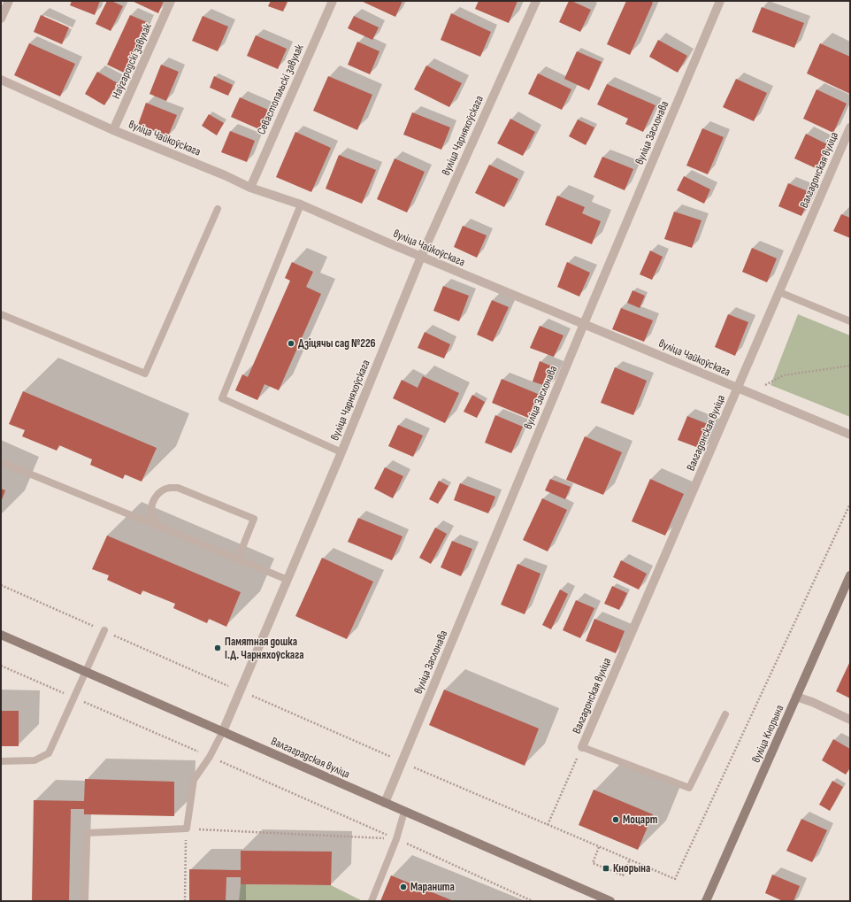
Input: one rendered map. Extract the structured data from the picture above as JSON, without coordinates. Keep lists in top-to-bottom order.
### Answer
{
  "streets": {
    "main road": ["вуліца Кнорына", "Валгаградская вуліца"],
    "street": [
      "Наўгародскі завулак",
      "Севастопальскі завулак",
      "вуліца Заслонава",
      "вуліца Чарняхоўскага",
      "вуліца Чайкоўскага",
      "Валгадонская вуліца"
    ]
  },
  "crossings": [
    ["Наўгародскі завулак", "вуліца Чайкоўскага"],
    ["Севастопальскі завулак", "вуліца Чайкоўскага"],
    ["вуліца Заслонава", "вуліца Чайкоўскага"],
    ["вуліца Заслонава", "Валгаградская вуліца"],
    ["вуліца Чарняхоўскага", "вуліца Чайкоўскага"],
    ["вуліца Чарняхоўскага", "Валгаградская вуліца"],
    ["вуліца Чайкоўскага", "Валгадонская вуліца"]
  ],
  "places": {
    "other": [
      "Дзіцячы сад №226",
      "Памятная дошка І.Д. Чарняхоўскага",
      "Моцарт",
      "Маранита"
    ],
    "transit": ["Кнорына"]
  }
}
